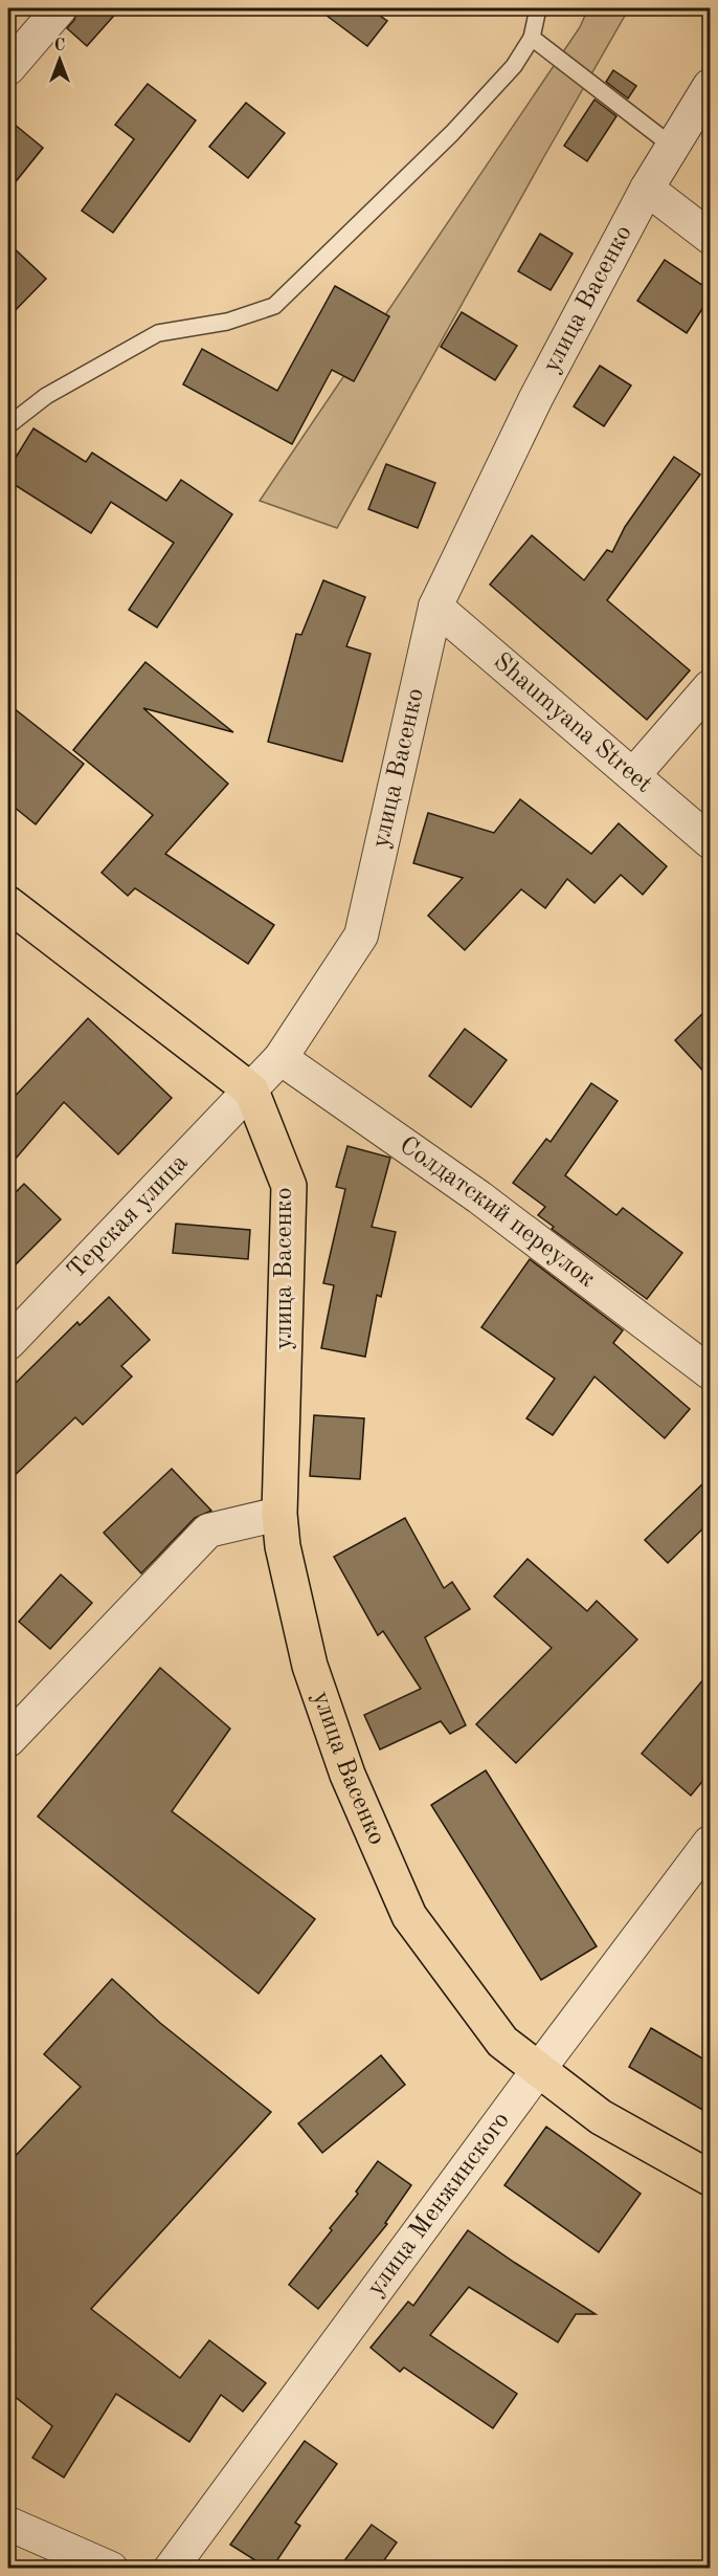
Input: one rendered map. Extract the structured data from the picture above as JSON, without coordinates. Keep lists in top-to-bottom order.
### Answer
{
  "streets": {
    "main road": ["улица Васенко"],
    "street": [
      "Shaumyana Street",
      "Солдатский переулок",
      "Терская улица",
      "улица Менжинского"
    ]
  },
  "crossings": [
    ["улица Васенко", "Shaumyana Street"],
    ["улица Васенко", "Солдатский переулок"],
    ["улица Васенко", "Терская улица"],
    ["улица Васенко", "улица Менжинского"]
  ],
  "north": "top"
}
